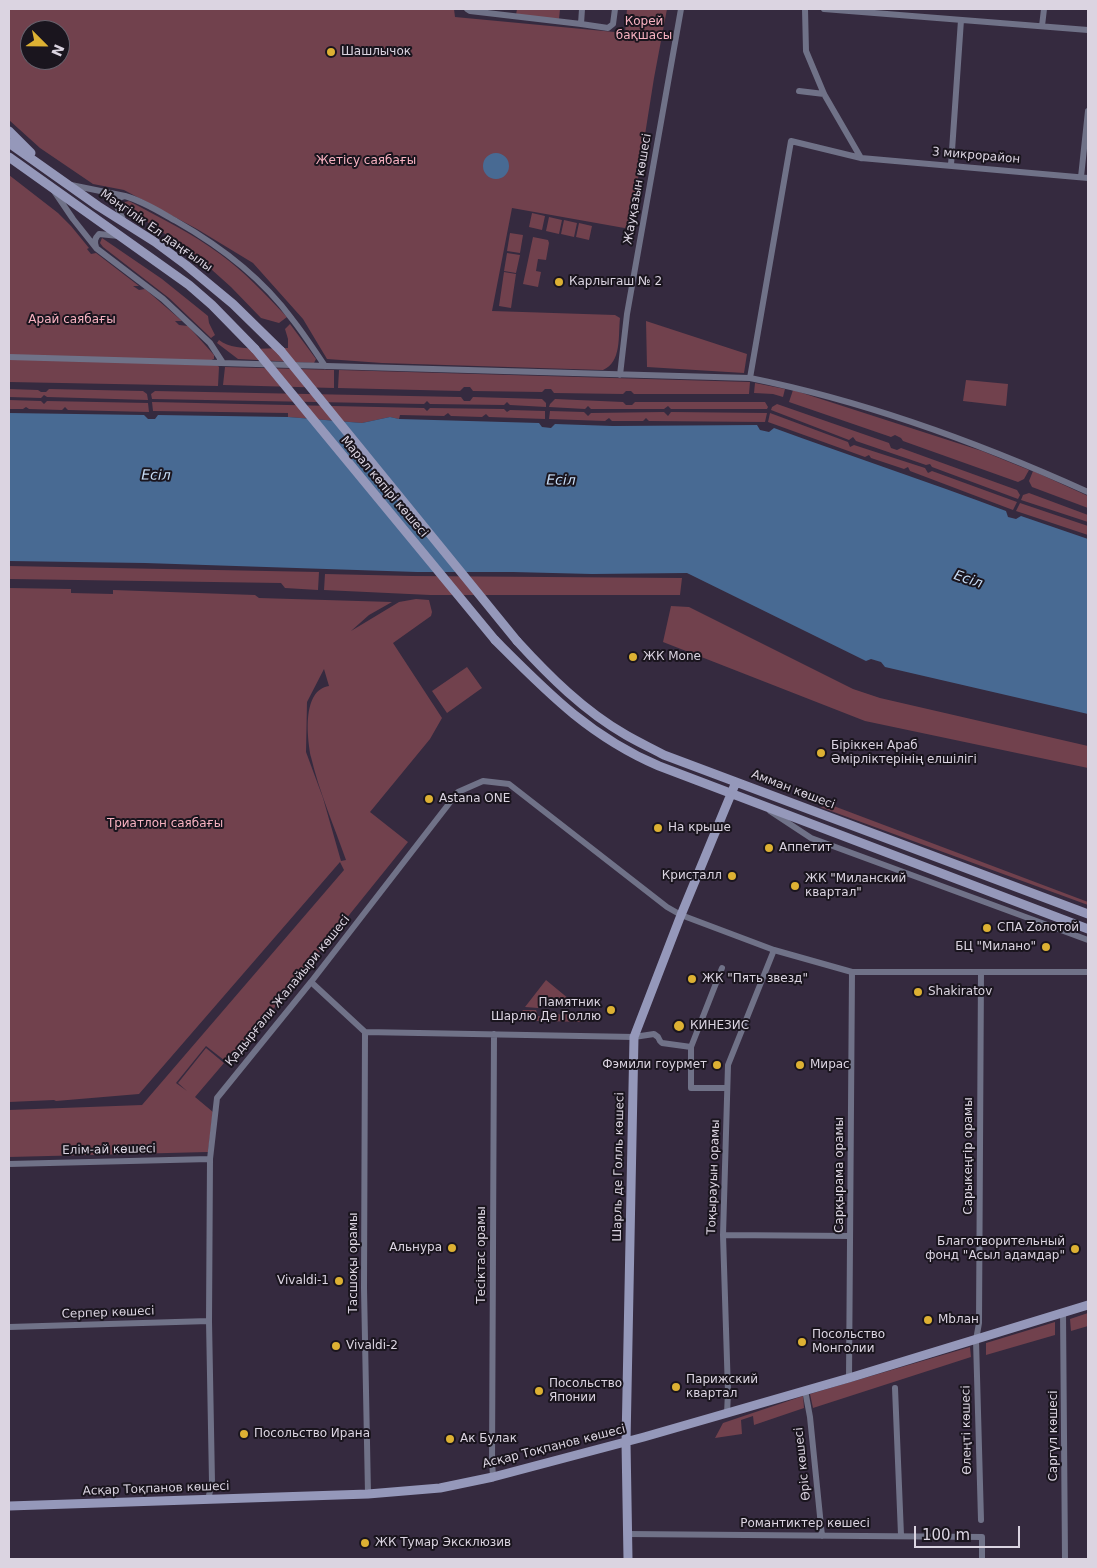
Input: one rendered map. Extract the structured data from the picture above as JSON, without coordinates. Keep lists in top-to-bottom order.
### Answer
{
  "streets": {
    "main road": [
      "Мәңгілік Ел даңғылы",
      "Марал көпірі көшесі",
      "Амман көшесі",
      "Шарль де Голль көшесі",
      "Асқар Тоқпанов көшесі"
    ],
    "street": [
      "3 микрорайон",
      "Жауқазын көшесі",
      "Қадырғали Жалайыри көшесі",
      "Елім-ай көшесі",
      "Сарыкеңгір орамы",
      "Сарқырама орамы",
      "Тоқырауын орамы",
      "Тесіктас орамы",
      "Тасшоқы орамы",
      "Серпер көшесі",
      "Өлеңті көшесі",
      "Саргүл көшесі",
      "Өріс көшесі",
      "Романтиктер көшесі"
    ]
  },
  "crossings": [
    ["Мәңгілік Ел даңғылы", "Марал көпірі көшесі"],
    ["Марал көпірі көшесі", "Амман көшесі"],
    ["Амман көшесі", "Шарль де Голль көшесі"],
    ["Қадырғали Жалайыри көшесі", "Елім-ай көшесі"],
    ["Қадырғали Жалайыри көшесі", "Сарыкеңгір орамы"],
    ["Қадырғали Жалайыри көшесі", "Шарль де Голль көшесі"],
    ["Қадырғали Жалайыри көшесі", "Сарқырама орамы"],
    ["Қадырғали Жалайыри көшесі", "Тоқырауын орамы"],
    ["Қадырғали Жалайыри көшесі", "Серпер көшесі"],
    ["Қадырғали Жалайыри көшесі", "Асқар Тоқпанов көшесі"],
    ["Сарыкеңгір орамы", "Өлеңті көшесі"],
    ["Сарыкеңгір орамы", "Асқар Тоқпанов көшесі"],
    ["Шарль де Голль көшесі", "Асқар Тоқпанов көшесі"],
    ["Шарль де Голль көшесі", "Романтиктер көшесі"],
    ["Сарқырама орамы", "Асқар Тоқпанов көшесі"],
    ["Тоқырауын орамы", "Асқар Тоқпанов көшесі"],
    ["Тесіктас орамы", "Асқар Тоқпанов көшесі"],
    ["Тасшоқы орамы", "Асқар Тоқпанов көшесі"],
    ["Өлеңті көшесі", "Асқар Тоқпанов көшесі"],
    ["Саргүл көшесі", "Асқар Тоқпанов көшесі"],
    ["Асқар Тоқпанов көшесі", "Өріс көшесі"],
    ["Өріс көшесі", "Романтиктер көшесі"]
  ],
  "water": ["Есіл"],
  "parks": [
    "Корей бақшасы",
    "Жетісу саябағы",
    "Арай саябағы",
    "Триатлон саябағы"
  ],
  "places": [
    "Шашлычок",
    "Карлыгаш № 2",
    "ЖК Mone",
    "Біріккен Араб Әмірліктерінің елшілігі",
    "Astana ONE",
    "На крыше",
    "Аппетит",
    "Кристалл",
    "ЖК \"Миланский квартал\"",
    "СПА Zолотой",
    "БЦ \"Милано\"",
    "ЖК \"Пять звезд\"",
    "Shakiratov",
    "Памятник Шарлю Де Голлю",
    "КИНЕЗИС",
    "Фэмили гоурмет",
    "Мирас",
    "Альнура",
    "Благотворительный фонд \"Асыл адамдар\"",
    "Vivaldi-1",
    "Мbлан",
    "Посольство Монголии",
    "Vivaldi-2",
    "Парижский квартал",
    "Посольство Японии",
    "Посольство Ирана",
    "Ак Булак",
    "ЖК Тумар Эксклюзив"
  ],
  "scale_bar": "100 m",
  "north": "bottom right"
}
